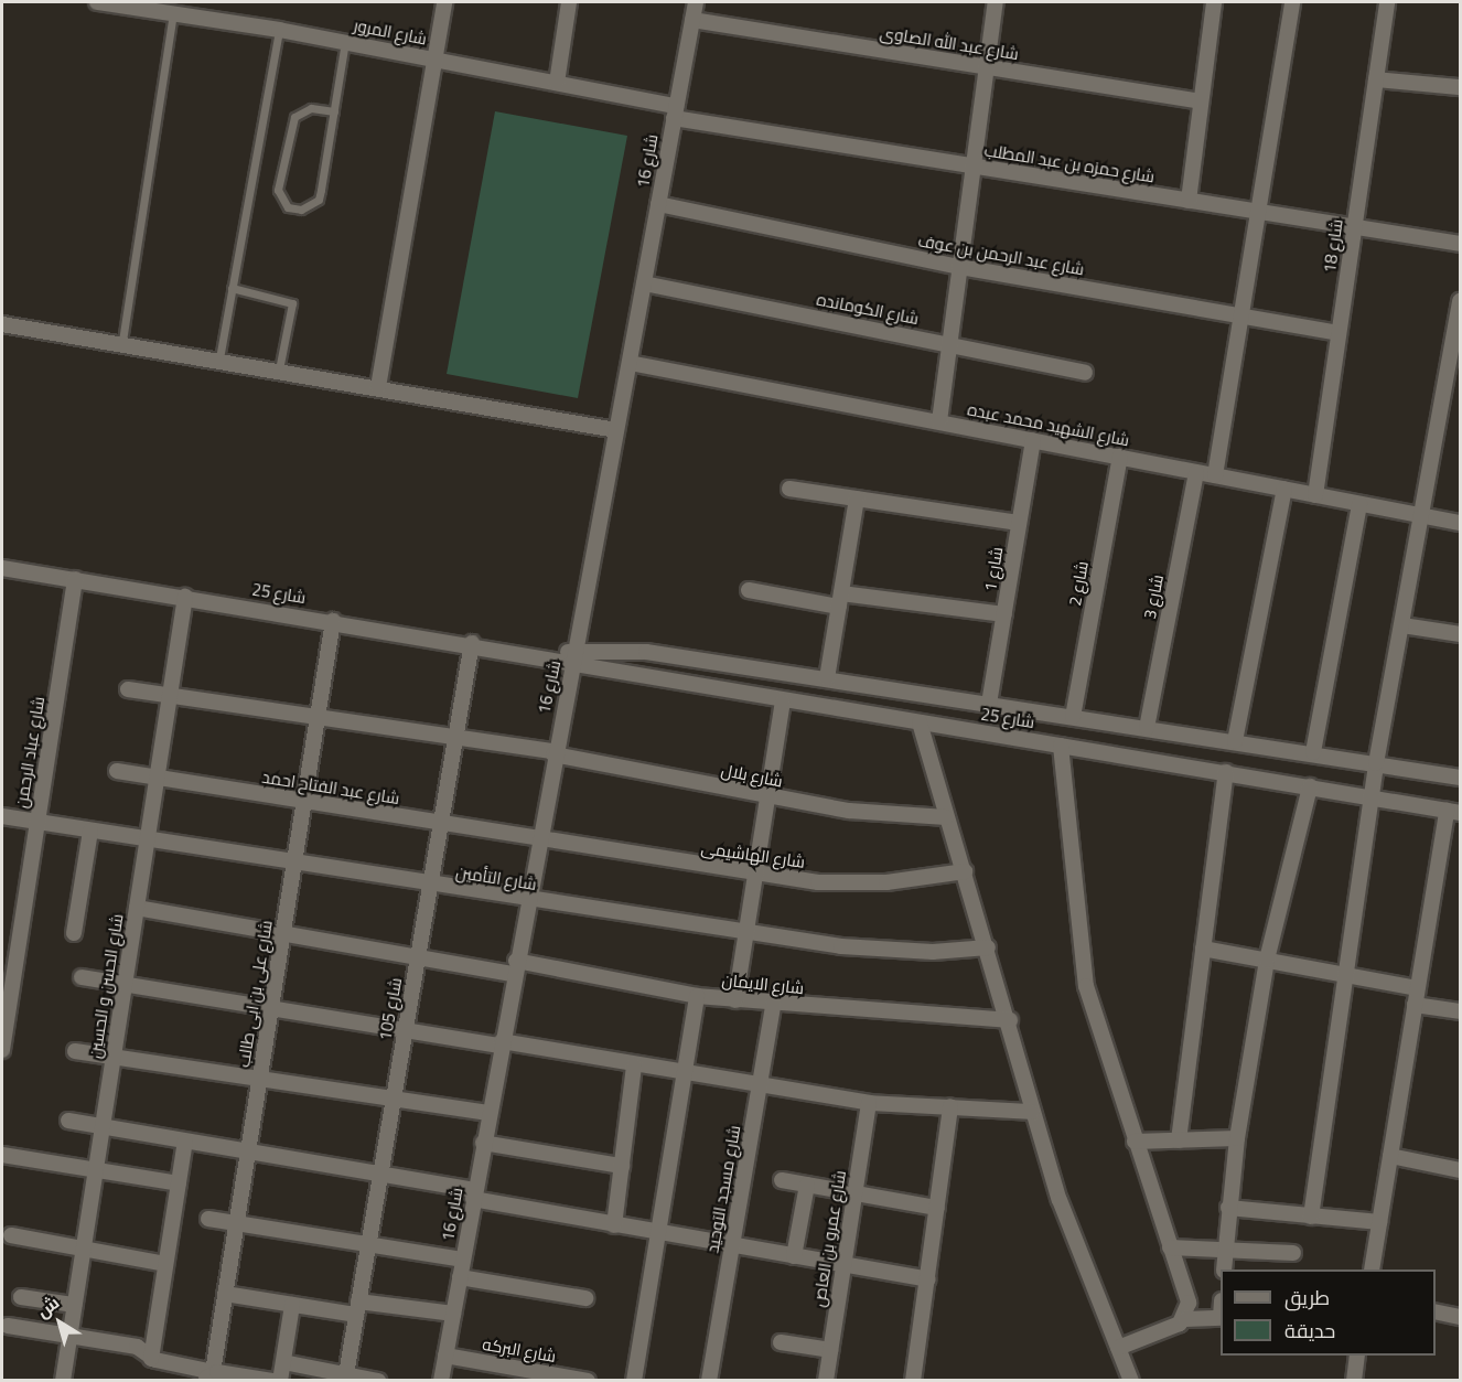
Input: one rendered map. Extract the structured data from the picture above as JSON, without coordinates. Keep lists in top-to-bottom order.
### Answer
{
  "streets": {
    "street": [
      "شارع المرور",
      "شارع عبد الله الصاوى",
      "شارع 16",
      "شارع حمزه بن عبد المطلب",
      "شارع 18",
      "شارع عبد الرحمن بن عوف",
      "شارع الكومانده",
      "شارع الشهيد محمد عبده",
      "شارع 1",
      "شارع 2",
      "شارع 25",
      "شارع 3",
      "شارع عباد الرحمن",
      "شارع بلال",
      "شارع عبد الفتاح احمد",
      "شارع الهاشيمى",
      "شارع التأمين",
      "شارع الايمان",
      "شارع الحسن و الحسين",
      "شارع على بن ابى طالب",
      "شارع 105",
      "شارع مسجد التوحيد",
      "شارع عمرو بن العاص",
      "شارع البركه"
    ]
  },
  "crossings": [
    ["شارع المرور", "شارع 16"],
    ["شارع المرور", "شارع حمزه بن عبد المطلب"],
    ["شارع عبد الله الصاوى", "شارع 16"],
    ["شارع 16", "شارع حمزه بن عبد المطلب"],
    ["شارع 16", "شارع عبد الرحمن بن عوف"],
    ["شارع 16", "شارع الكومانده"],
    ["شارع 16", "شارع الشهيد محمد عبده"],
    ["شارع 16", "شارع 25"],
    ["شارع 16", "شارع بلال"],
    ["شارع 16", "شارع عبد الفتاح احمد"],
    ["شارع 16", "شارع الهاشيمى"],
    ["شارع 16", "شارع التأمين"],
    ["شارع 16", "شارع الايمان"],
    ["شارع 16", "شارع البركه"],
    ["شارع حمزه بن عبد المطلب", "شارع 18"],
    ["شارع 18", "شارع عبد الرحمن بن عوف"],
    ["شارع 18", "شارع الشهيد محمد عبده"],
    ["شارع الشهيد محمد عبده", "شارع 1"],
    ["شارع الشهيد محمد عبده", "شارع 2"],
    ["شارع الشهيد محمد عبده", "شارع 3"],
    ["شارع 1", "شارع 25"],
    ["شارع 2", "شارع 25"],
    ["شارع 25", "شارع 3"],
    ["شارع 25", "شارع عباد الرحمن"],
    ["شارع 25", "شارع الحسن و الحسين"],
    ["شارع 25", "شارع على بن ابى طالب"],
    ["شارع 25", "شارع 105"],
    ["شارع عباد الرحمن", "شارع التأمين"],
    ["شارع بلال", "شارع الحسن و الحسين"],
    ["شارع بلال", "شارع على بن ابى طالب"],
    ["شارع بلال", "شارع 105"],
    ["شارع عبد الفتاح احمد", "شارع الهاشيمى"],
    ["شارع عبد الفتاح احمد", "شارع الحسن و الحسين"],
    ["شارع عبد الفتاح احمد", "شارع على بن ابى طالب"],
    ["شارع عبد الفتاح احمد", "شارع 105"],
    ["شارع التأمين", "شارع الحسن و الحسين"],
    ["شارع التأمين", "شارع على بن ابى طالب"],
    ["شارع التأمين", "شارع 105"],
    ["شارع الايمان", "شارع الحسن و الحسين"],
    ["شارع الايمان", "شارع على بن ابى طالب"],
    ["شارع الايمان", "شارع 105"],
    ["شارع الايمان", "شارع مسجد التوحيد"]
  ],
  "legend": ["طريق", "حديقة"],
  "north": "top left"
}
